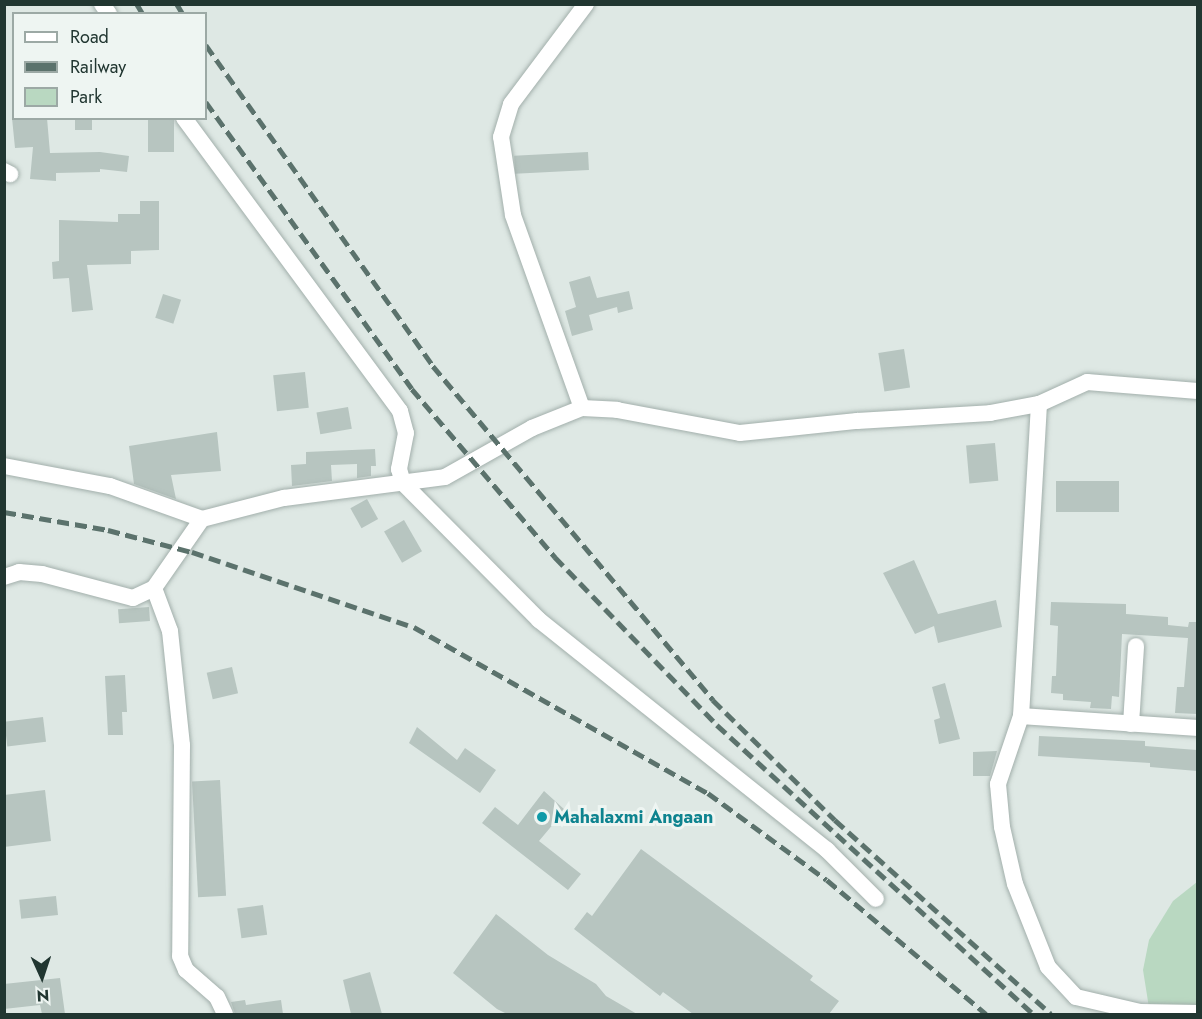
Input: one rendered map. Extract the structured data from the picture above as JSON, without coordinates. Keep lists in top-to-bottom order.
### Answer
{
  "places": ["Mahalaxmi Angaan"],
  "legend": ["Road", "Railway", "Park"],
  "north": "bottom"
}
